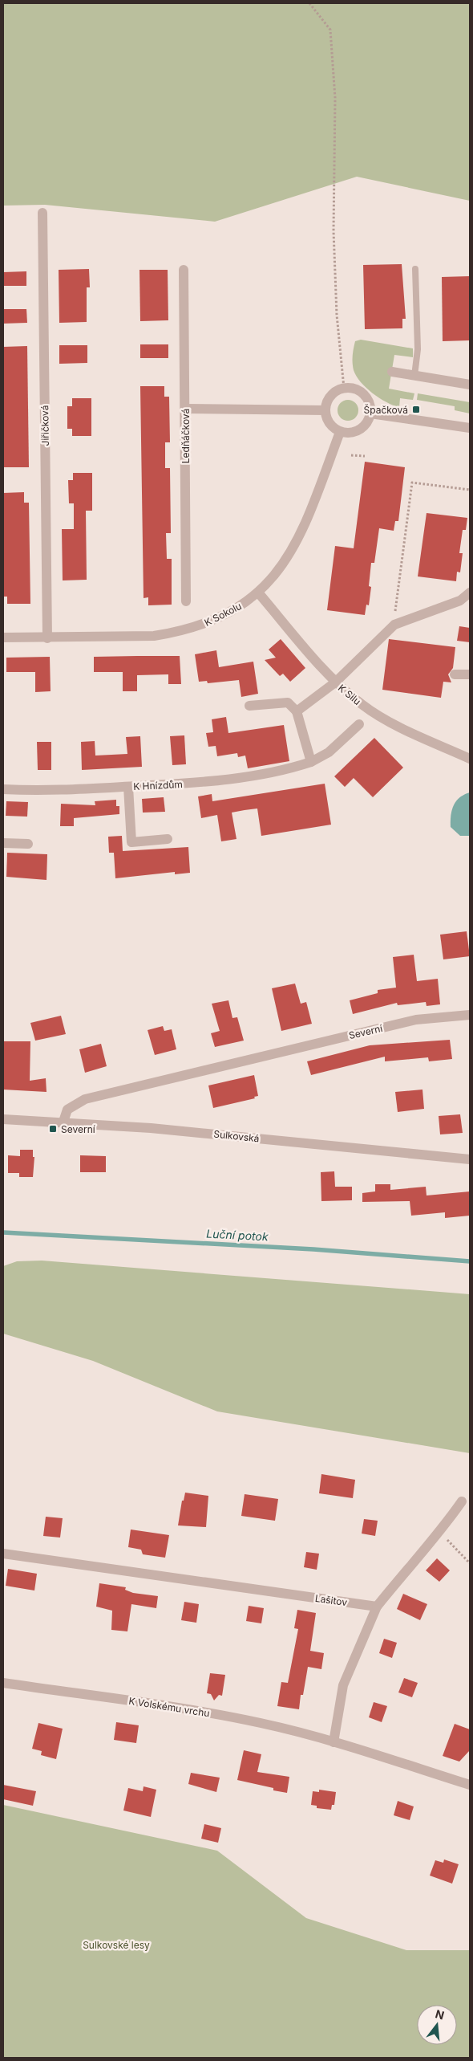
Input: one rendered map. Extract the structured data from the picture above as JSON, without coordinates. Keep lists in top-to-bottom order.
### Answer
{
  "streets": {
    "street": [
      "Jiřičková",
      "Ledňáčková",
      "K Sokolu",
      "K Silu",
      "K Hnízdům",
      "Severní",
      "Sulkovská",
      "Lašitov",
      "K Volskému vrchu"
    ]
  },
  "crossings": [
    ["Jiřičková", "K Sokolu"],
    ["K Sokolu", "K Silu"],
    ["Severní", "Sulkovská"]
  ],
  "water": ["Luční potok"],
  "parks": ["Sulkovské lesy"],
  "places": {
    "transit": ["Špačková", "Severní"]
  },
  "north": "top"
}
